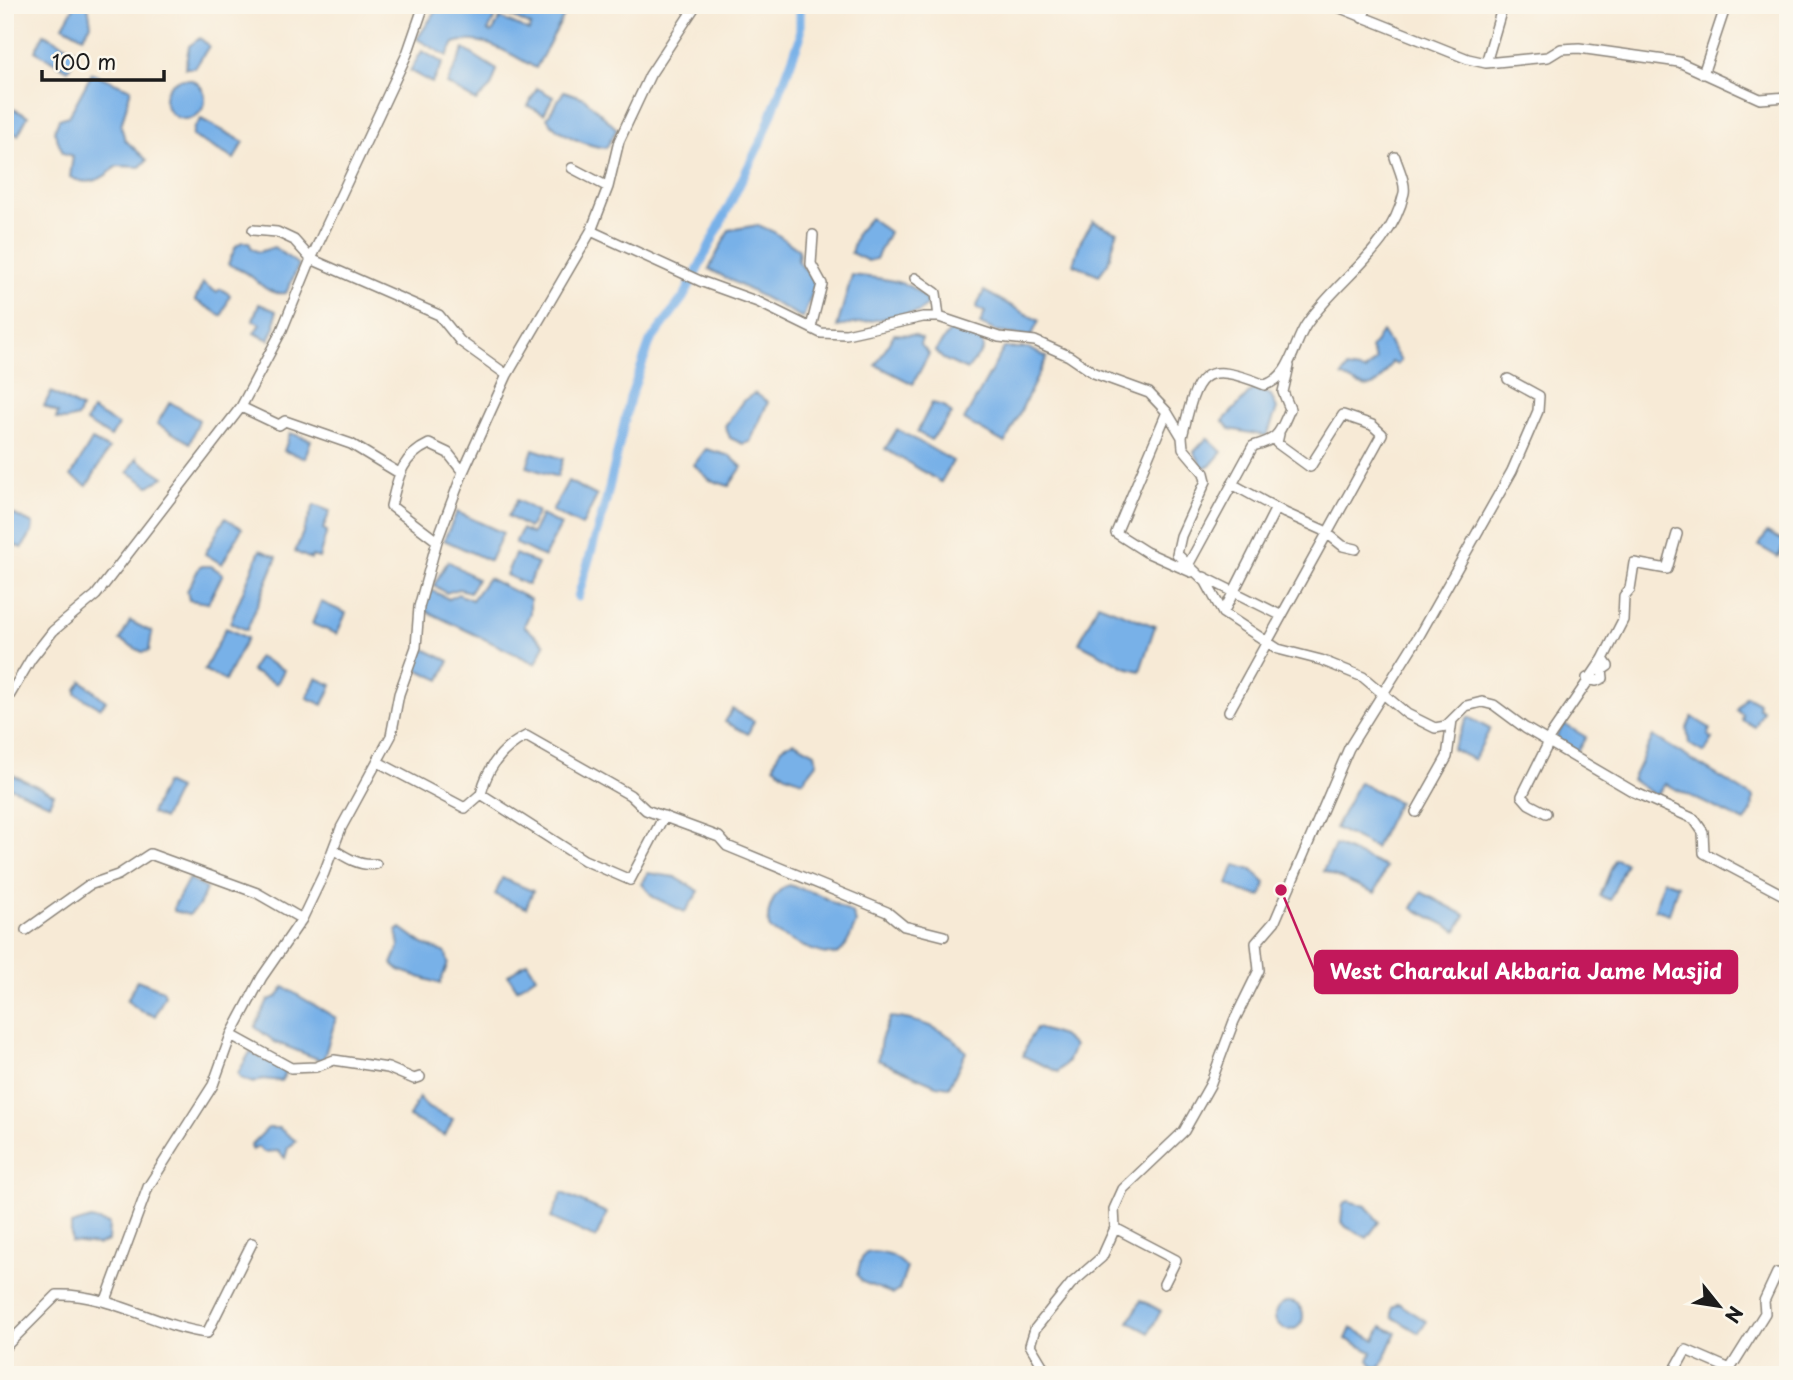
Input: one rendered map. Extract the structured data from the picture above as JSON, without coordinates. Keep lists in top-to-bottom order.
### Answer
{
  "places": ["West Charakul Akbaria Jame Masjid"],
  "scale_bar": "100 m",
  "north": "bottom right"
}
